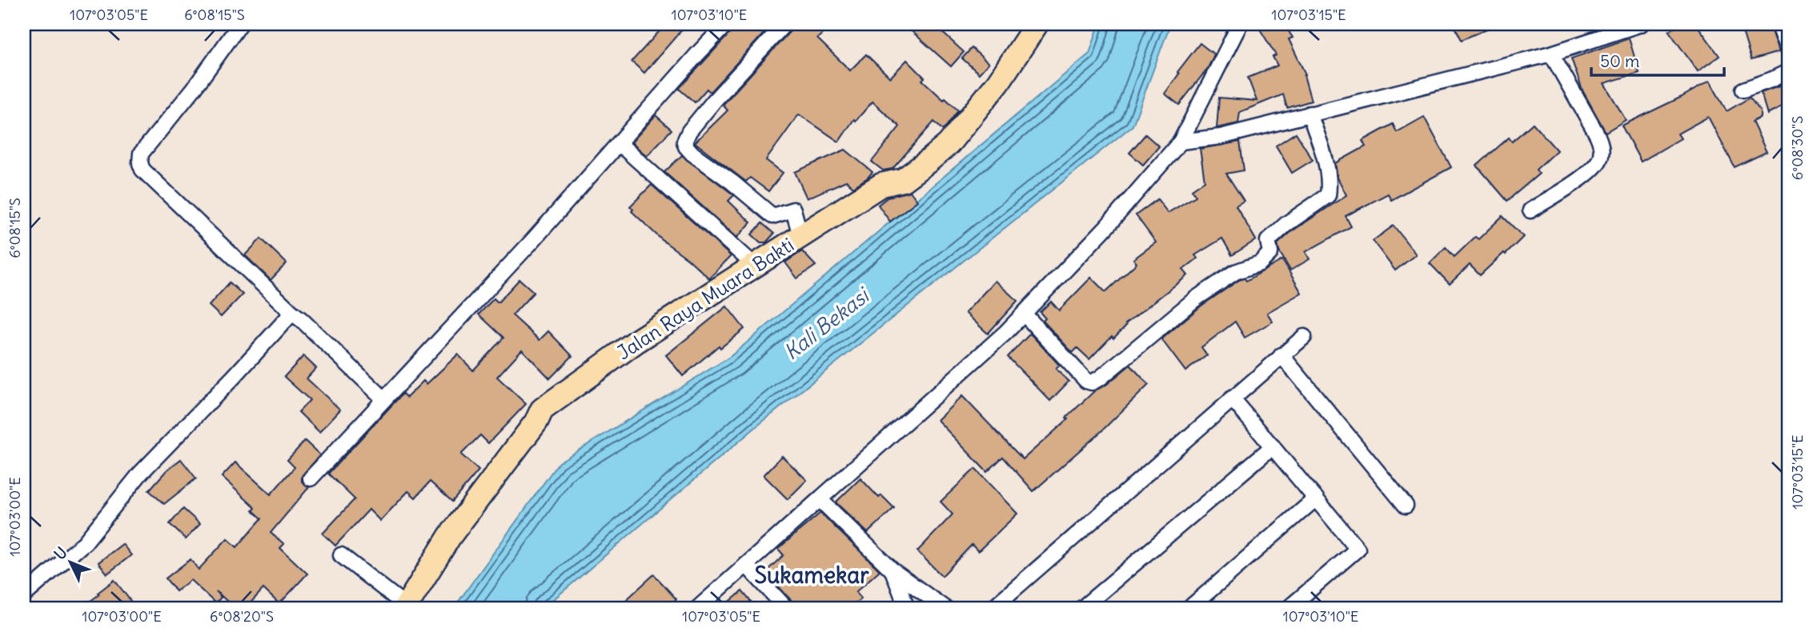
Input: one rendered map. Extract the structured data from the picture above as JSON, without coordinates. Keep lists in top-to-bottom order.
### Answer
{
  "streets": {
    "main road": ["Jalan Raya Muara Bakti"]
  },
  "districts": ["Sukamekar"],
  "water": ["Kali Bekasi"],
  "scale_bar": "50 m",
  "north": "top left",
  "coordinates": [
    "107°03'05\"E",
    "6°08'15\"S",
    "107°03'10\"E",
    "107°03'15\"E",
    "6°08'30\"S",
    "107°03'00\"E",
    "6°08'20\"S"
  ]
}
